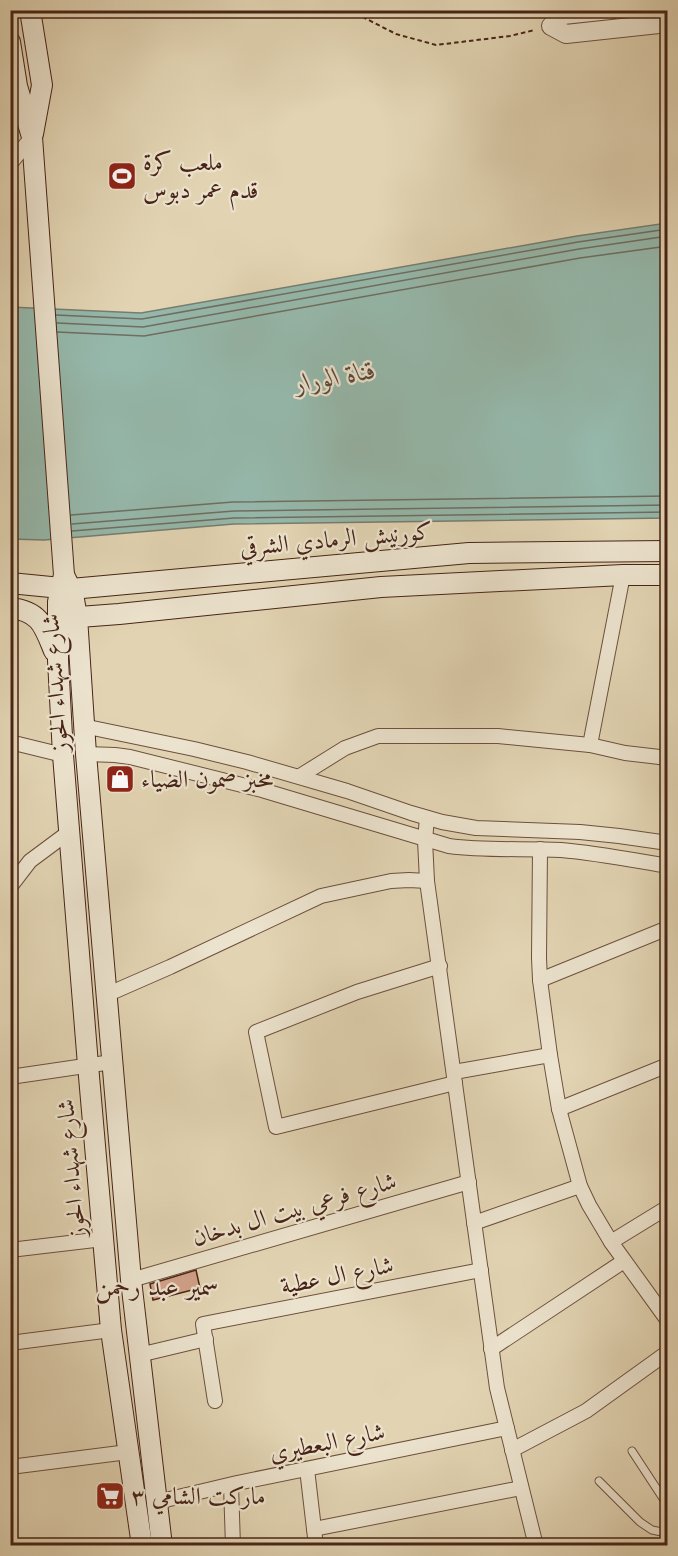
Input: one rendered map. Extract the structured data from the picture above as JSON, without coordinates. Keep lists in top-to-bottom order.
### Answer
{
  "streets": {
    "main road": ["كورنيش الرمادي الشرقي", "شارع شهداء الحوز"],
    "street": ["شارع فرعي بيت ال بدخان", "شارع ال عطية", "شارع البعطيري"]
  },
  "crossings": [
    ["كورنيش الرمادي الشرقي", "شارع شهداء الحوز"],
    ["شارع شهداء الحوز", "شارع فرعي بيت ال بدخان"],
    ["شارع شهداء الحوز", "شارع البعطيري"]
  ],
  "districts": ["سمير عبد رحمن"],
  "water": ["قناة الورار"],
  "places": {
    "sports": ["ملعب كرة قدم عمر دبوس"],
    "shop": ["مخبز صمون الضياء"],
    "supermarket": ["ماركت الشامي ٣"]
  }
}
